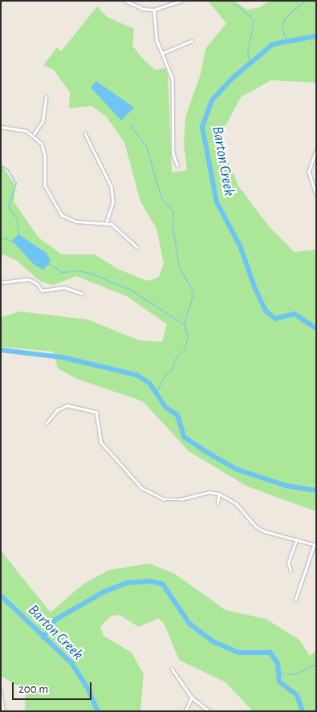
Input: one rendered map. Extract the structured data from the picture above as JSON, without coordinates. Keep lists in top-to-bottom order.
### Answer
{
  "water": ["Barton Creek"],
  "scale_bar": "200 m"
}
